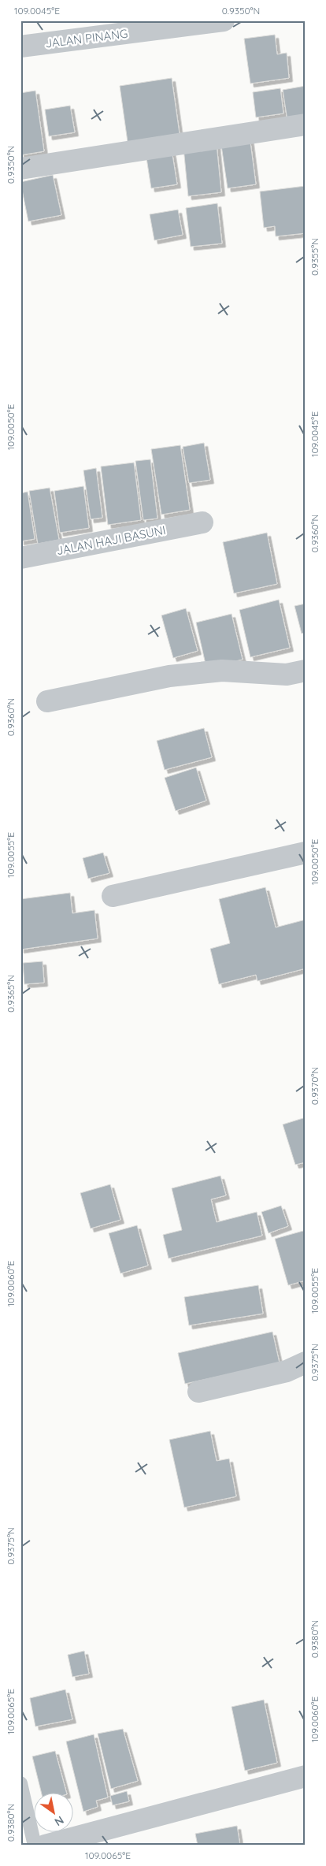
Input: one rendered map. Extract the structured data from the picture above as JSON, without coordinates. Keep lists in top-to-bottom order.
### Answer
{
  "streets": {
    "street": ["JALAN PINANG", "JALAN HAJI BASUNI"]
  },
  "north": "bottom right",
  "coordinates": [
    "109.0045°E",
    "0.9350°N",
    "0.9355°N",
    "109.0050°E",
    "0.9360°N",
    "109.0055°E",
    "0.9365°N",
    "0.9370°N",
    "109.0060°E",
    "0.9375°N",
    "0.9380°N",
    "109.0065°E"
  ]
}
